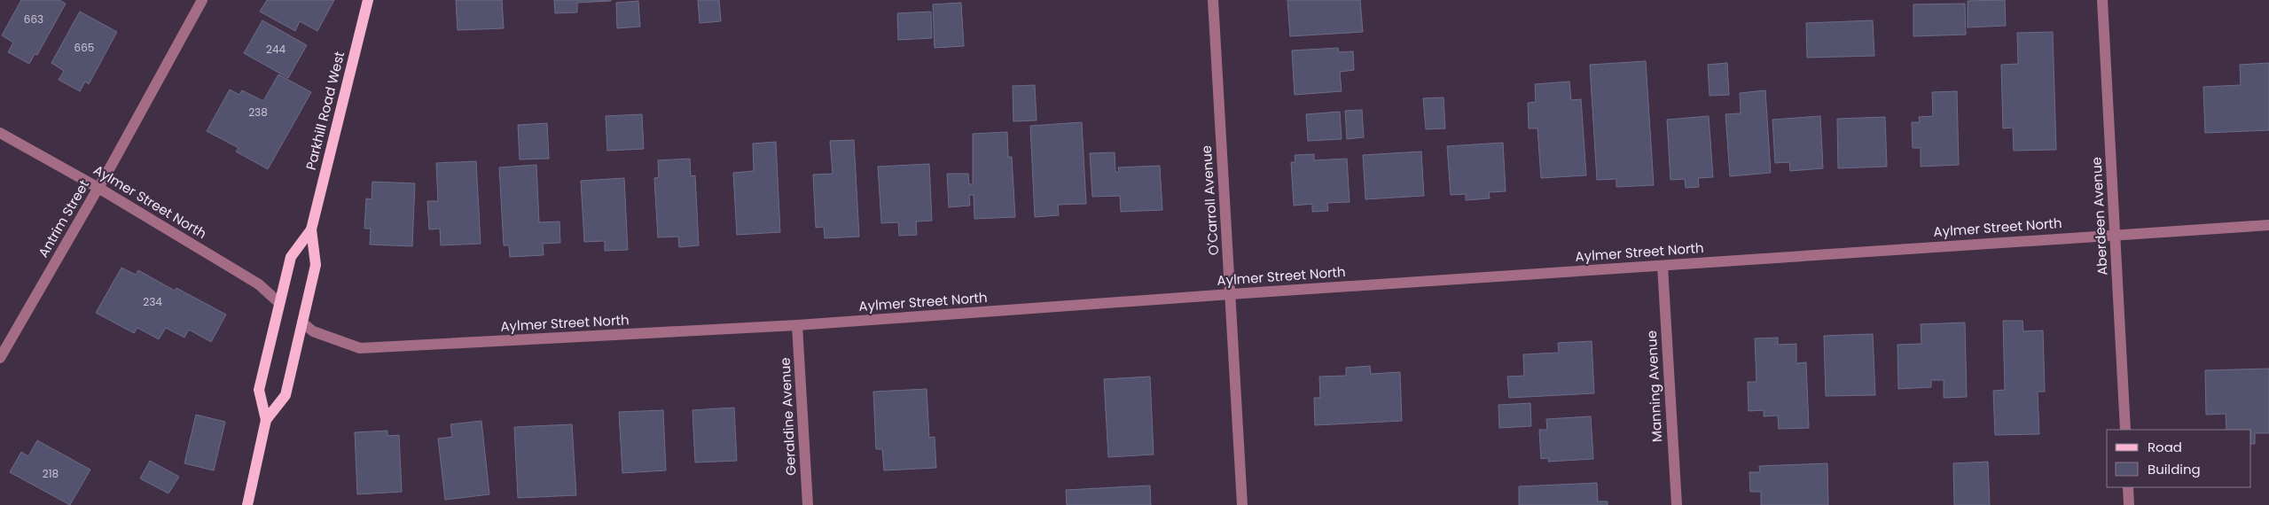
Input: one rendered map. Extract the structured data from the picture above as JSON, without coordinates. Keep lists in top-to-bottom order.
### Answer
{
  "streets": {
    "main road": ["Parkhill Road West"],
    "street": [
      "O'Carroll Avenue",
      "Aylmer Street North",
      "Aberdeen Avenue",
      "Antrim Street",
      "Manning Avenue",
      "Geraldine Avenue"
    ]
  },
  "crossings": [
    ["Parkhill Road West", "Aylmer Street North"],
    ["O'Carroll Avenue", "Aylmer Street North"],
    ["Aylmer Street North", "Aberdeen Avenue"],
    ["Aylmer Street North", "Antrim Street"],
    ["Aylmer Street North", "Manning Avenue"],
    ["Aylmer Street North", "Geraldine Avenue"]
  ],
  "house_numbers": [
    "663",
    "665",
    "244",
    "238",
    "234",
    "218"
  ],
  "legend": ["Road", "Building"]
}
